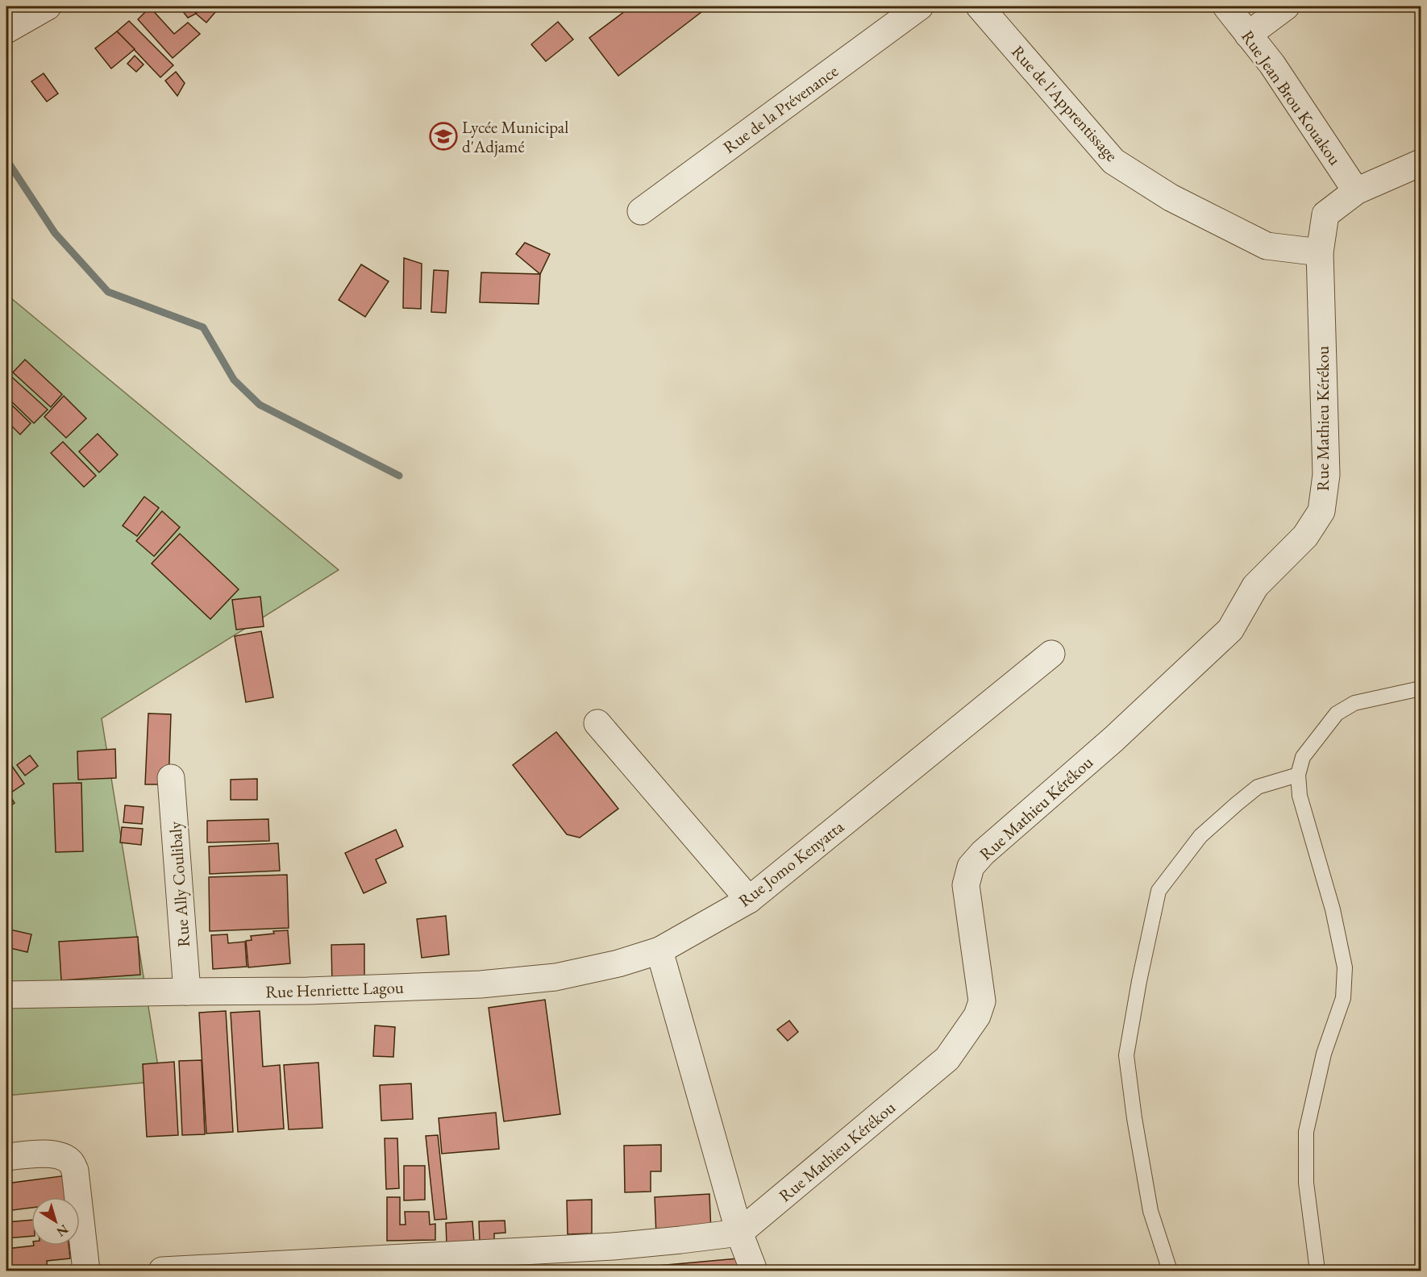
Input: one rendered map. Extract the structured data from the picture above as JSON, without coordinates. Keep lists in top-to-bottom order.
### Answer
{
  "streets": {
    "street": [
      "Rue Jean Brou Kouakou",
      "Rue de l'Apprentissage",
      "Rue de la Prévenance",
      "Rue Mathieu Kérékou",
      "Rue Jomo Kenyatta",
      "Rue Ally Coulibaly",
      "Rue Henriette Lagou"
    ]
  },
  "crossings": [
    ["Rue Jean Brou Kouakou", "Rue Mathieu Kérékou"],
    ["Rue de l'Apprentissage", "Rue Mathieu Kérékou"],
    ["Rue Jomo Kenyatta", "Rue Henriette Lagou"],
    ["Rue Ally Coulibaly", "Rue Henriette Lagou"]
  ],
  "places": {
    "school or university": ["Lycée Municipal d'Adjamé"]
  },
  "north": "bottom right"
}
